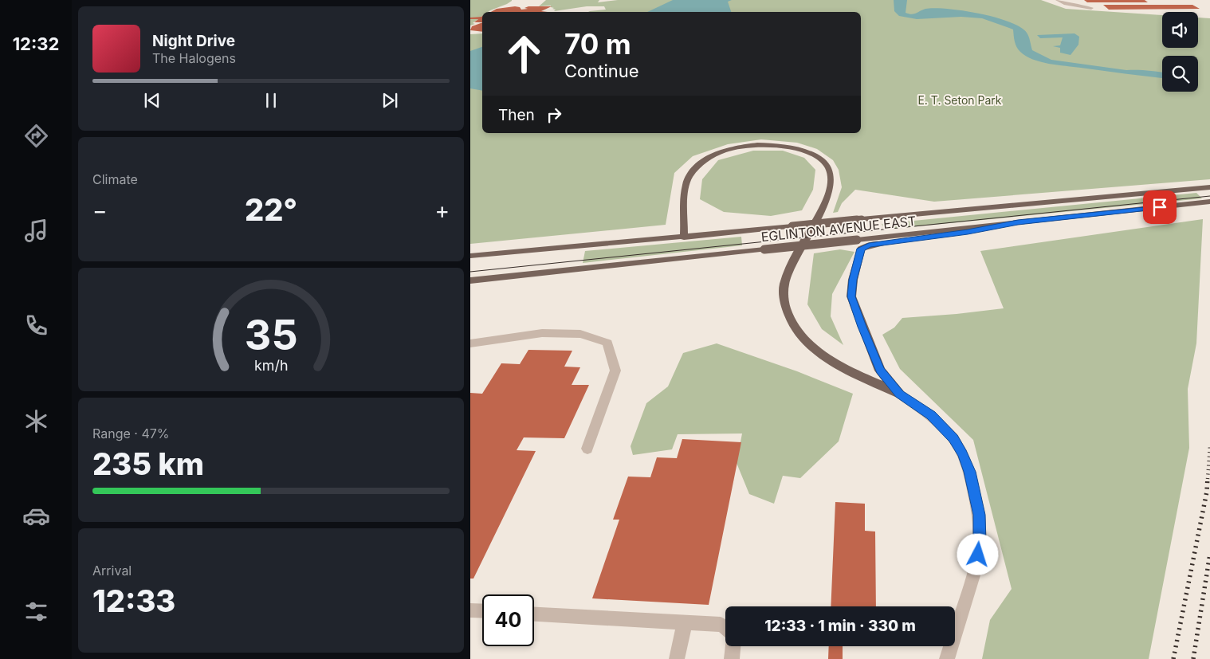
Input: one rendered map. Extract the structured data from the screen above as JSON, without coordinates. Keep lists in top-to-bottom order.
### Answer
{
  "streets": {
    "main road": ["EGLINTON AVENUE EAST"]
  },
  "parks": ["E. T. Seton Park"],
  "page": {
    "tabs": "12:32",
    "turn": ["70 m", "Continue"],
    "song": ["Night Drive", "The Halogens"],
    "then": "Then",
    "tile": [
      "Climate",
      ["Range · 47%", "235 km"],
      ["Arrival", "12:33"]
    ],
    "heat": ["−", "22°", "+"],
    "limit": "40",
    "trip": "12:33 · 1 min · 330 m",
    "gauge": ["35", "km/h"]
  }
}
